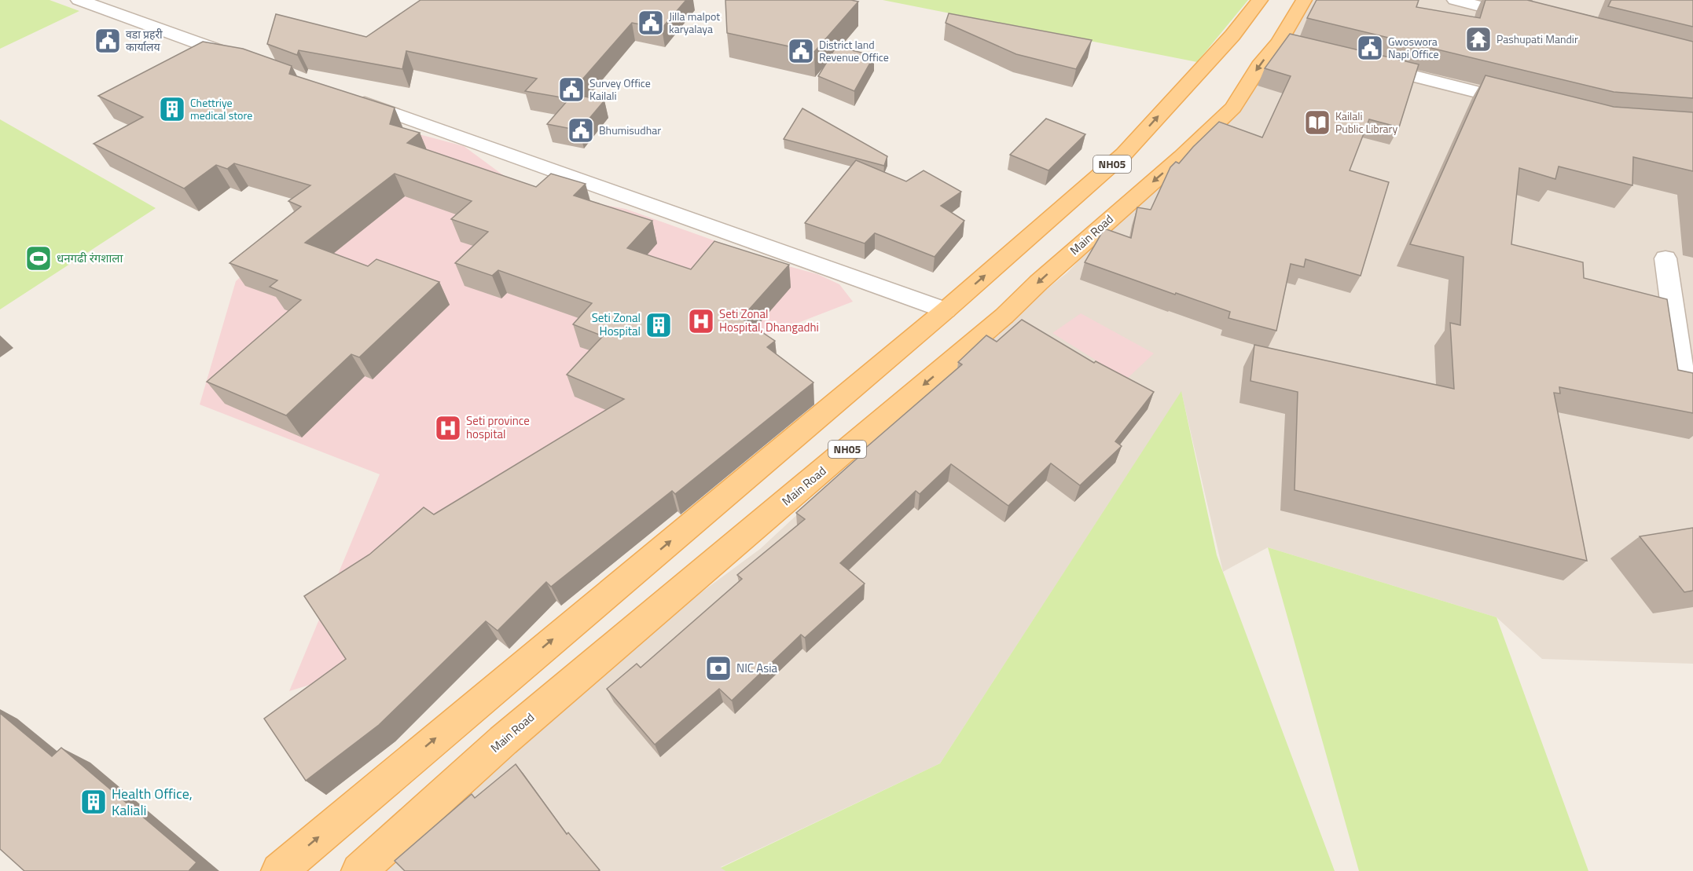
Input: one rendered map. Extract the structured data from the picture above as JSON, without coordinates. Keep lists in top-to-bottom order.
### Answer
{
  "streets": {
    "main road": ["NH05", "Main Road"]
  },
  "places": {
    "public building": [
      "Jilla malpot karyalaya",
      "वडा प्रहरी कार्यालय",
      "Gwoswora Napi Office",
      "District land Revenue Office",
      "Survey Office Kailali",
      "Bhumisudhar"
    ],
    "temple": ["Pashupati Mandir"],
    "building": ["Chettriye medical store", "Seti Zonal Hospital", "Health Office, Kaliali"],
    "library": ["Kailali Public Library"],
    "sports": ["धनगढी रंगशाला"],
    "hospital": ["Seti Zonal Hospital, Dhangadhi", "Seti province hospital"],
    "bank": ["NIC Asia"]
  }
}
